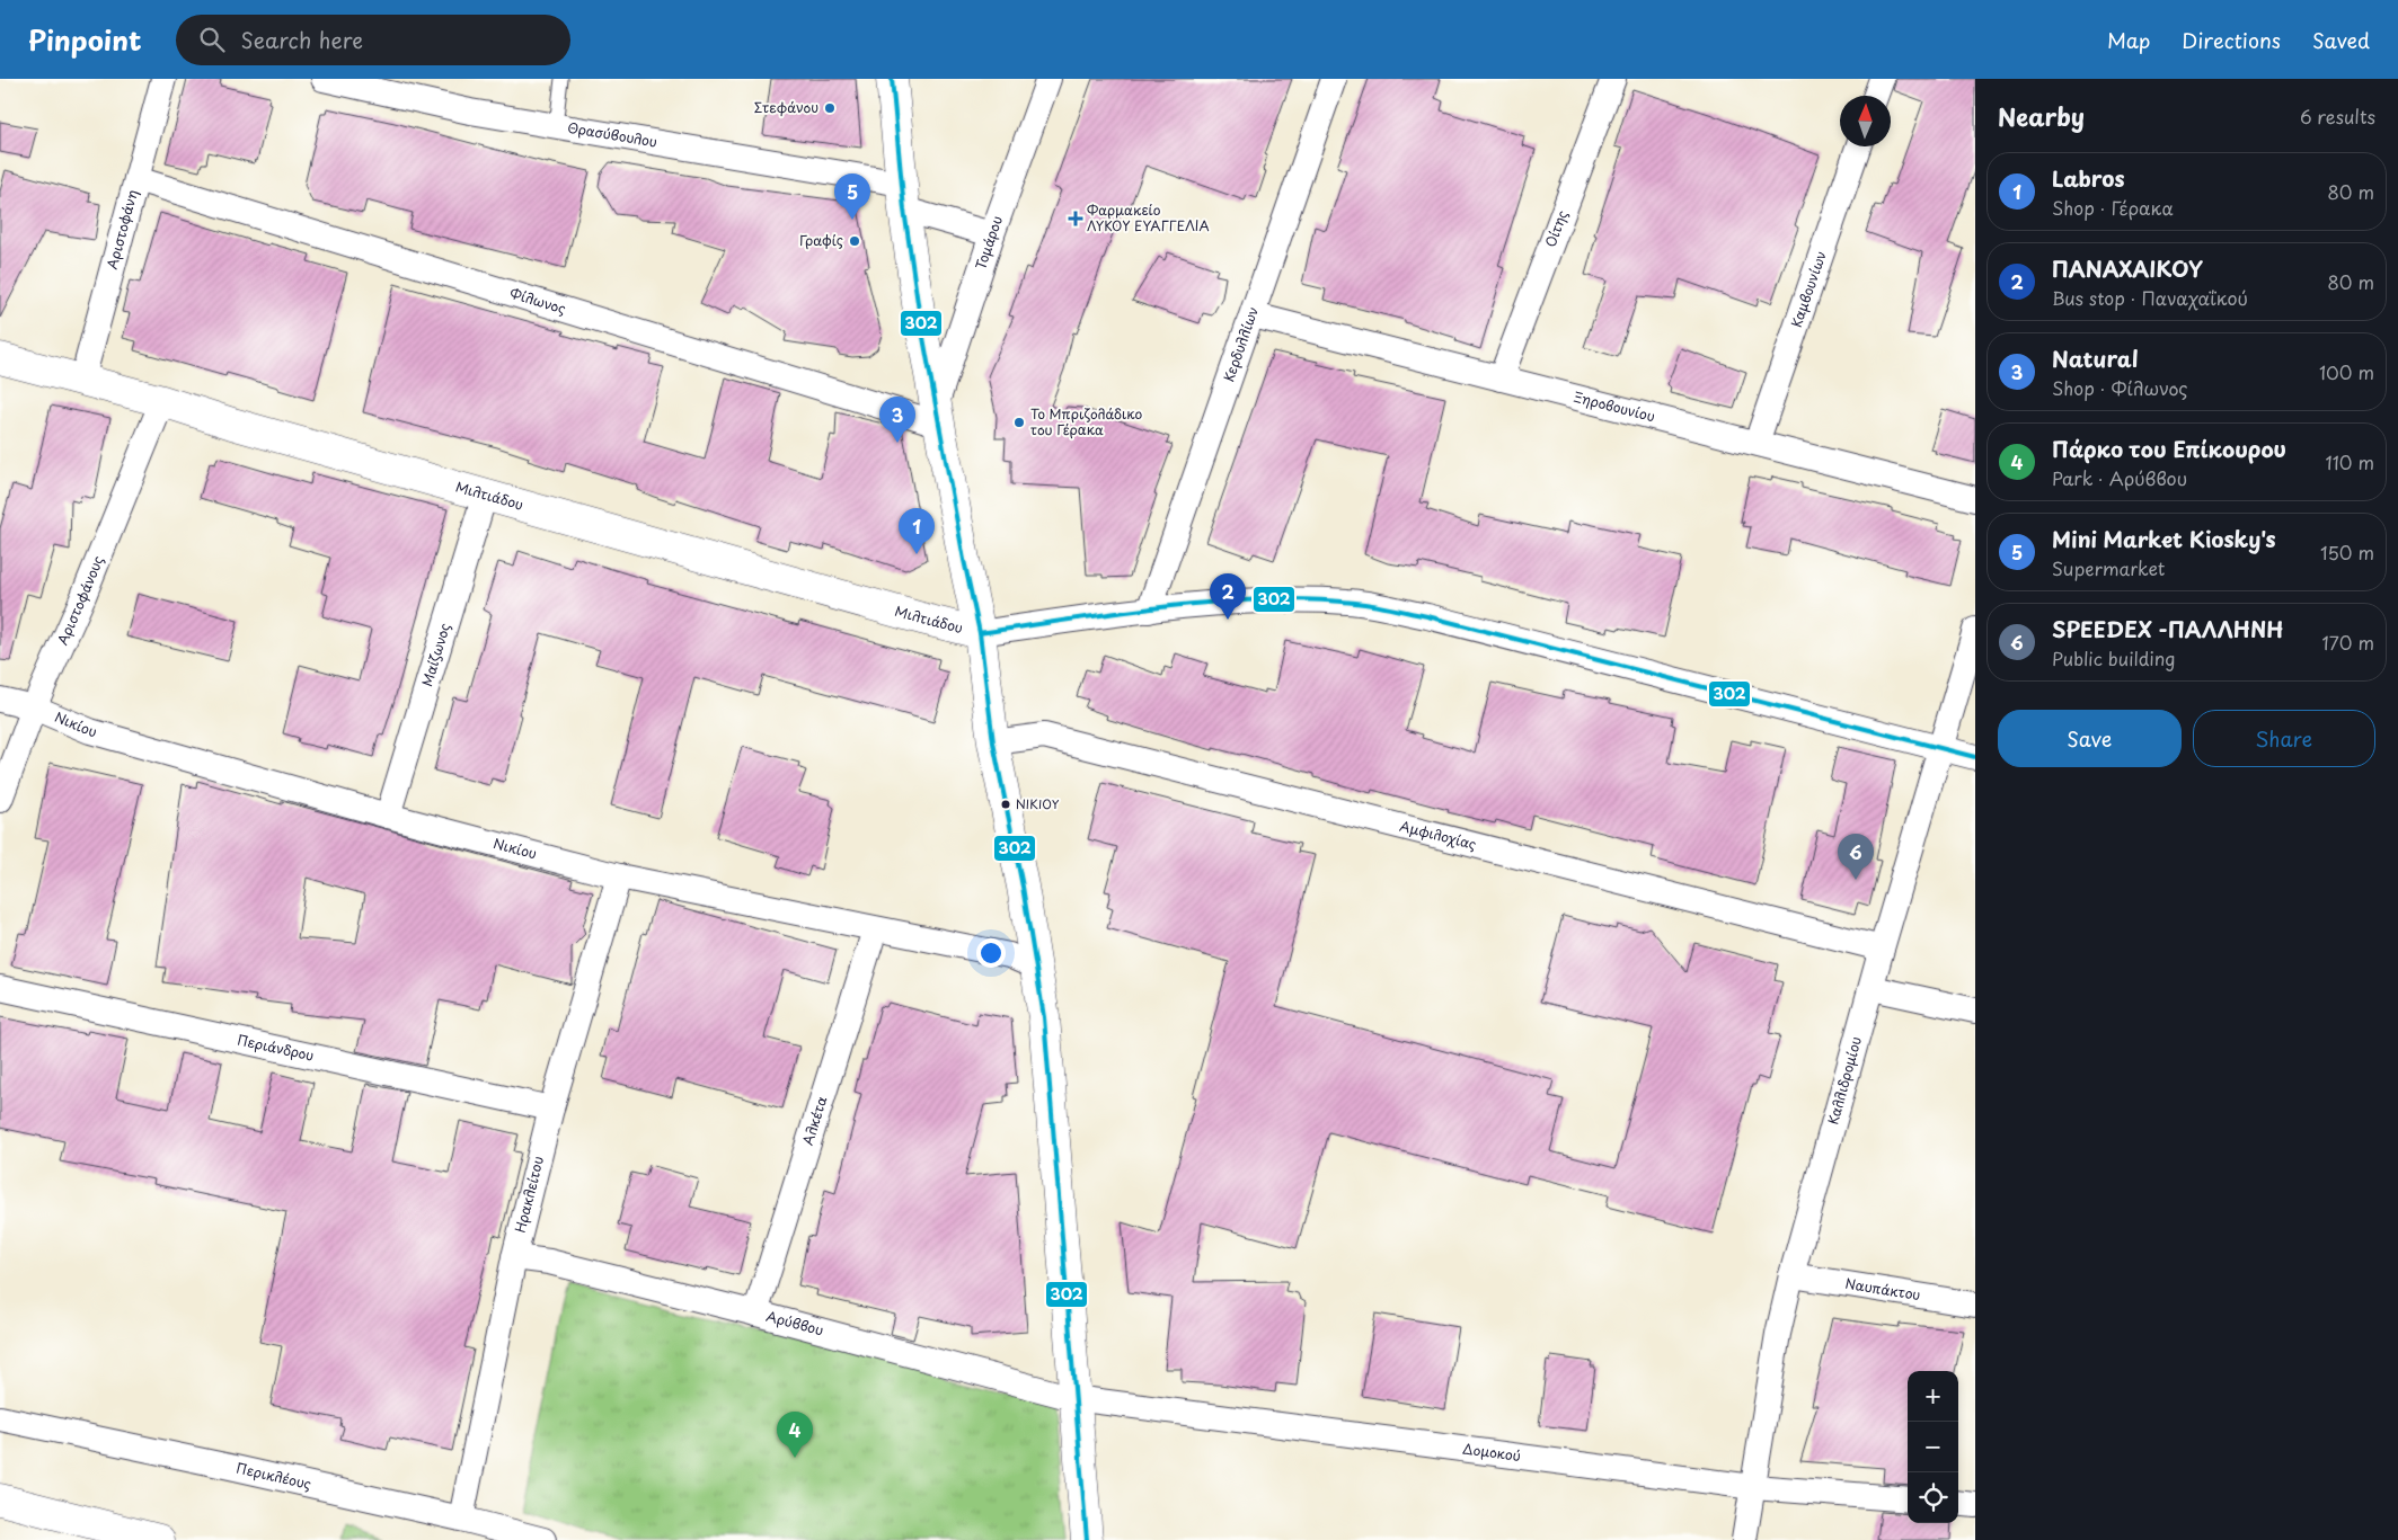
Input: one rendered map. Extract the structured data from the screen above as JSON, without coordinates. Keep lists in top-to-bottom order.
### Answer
{
  "streets": {
    "main road": ["Μιλτιάδου"],
    "street": [
      "Θρασύβουλου",
      "Οίτης",
      "Αριστοφάνη",
      "Τομάρου",
      "Καμβουνίων",
      "Φίλωνος",
      "Κερδυλλίων",
      "Ξηροβουνίου",
      "Αριστοφάνους",
      "Μαίζωνος",
      "Νικίου",
      "Αμφιλοχίας",
      "Περιάνδρου",
      "Καλλιδρομίου",
      "Αλκέτα",
      "Ηρακλείτου",
      "Ναυπάκτου",
      "Αρύββου",
      "Δομοκού",
      "Περικλέους"
    ]
  },
  "crossings": [
    ["Θρασύβουλου", "Τομάρου"],
    ["Οίτης", "Ξηροβουνίου"],
    ["Αριστοφάνη", "Φίλωνος"],
    ["Αριστοφάνη", "Μιλτιάδου"],
    ["Τομάρου", "Φίλωνος"],
    ["Καμβουνίων", "Ξηροβουνίου"],
    ["Κερδυλλίων", "Ξηροβουνίου"],
    ["Μιλτιάδου", "Αριστοφάνους"],
    ["Μιλτιάδου", "Μαίζωνος"],
    ["Αριστοφάνους", "Νικίου"],
    ["Μαίζωνος", "Νικίου"],
    ["Νικίου", "Αλκέτα"],
    ["Νικίου", "Ηρακλείτου"],
    ["Αμφιλοχίας", "Καλλιδρομίου"],
    ["Περιάνδρου", "Ηρακλείτου"],
    ["Καλλιδρομίου", "Ναυπάκτου"],
    ["Καλλιδρομίου", "Δομοκού"],
    ["Αλκέτα", "Αρύββου"],
    ["Ηρακλείτου", "Αρύββου"],
    ["Ηρακλείτου", "Περικλέους"],
    ["Αρύββου", "Δομοκού"]
  ],
  "places": {
    "other": [
      "Στεφάνου",
      "Γραφίς",
      "Το Μπριζολάδικο του Γέρακα",
      "ΝΙΚΙΟΥ"
    ],
    "health": ["Φαρμακείο ΛΥΚΟΥ ΕΥΑΓΓΕΛΙΑ"]
  },
  "lines": ["transit line 302"],
  "north": "top",
  "page": {
    "header": "Pinpoint",
    "search": "Search here",
    "nav": ["Map", "Directions", "Saved"],
    "heading": ["Nearby", "6 results"],
    "list": [
      {
        "mark": "1",
        "name": "Labros",
        "note": "Shop · Γέρακα",
        "value": "80 m"
      },
      {
        "mark": "2",
        "name": "ΠΑΝΑΧΑΙΚΟΥ",
        "note": "Bus stop · Παναχαΐκού",
        "value": "80 m"
      },
      {
        "mark": "3",
        "name": "Natural",
        "note": "Shop · Φίλωνος",
        "value": "100 m"
      },
      {
        "mark": "4",
        "name": "Πάρκο του Επίκουρου",
        "note": "Park · Αρύββου",
        "value": "110 m"
      },
      {
        "mark": "5",
        "name": "Mini Market Kiosky's",
        "note": "Supermarket",
        "value": "150 m"
      },
      {
        "mark": "6",
        "name": "SPEEDEX -ΠΑΛΛΗΝΗ",
        "note": "Public building",
        "value": "170 m"
      }
    ],
    "pins": [
      "5",
      "3",
      "1",
      "2",
      "6",
      "4"
    ],
    "buttons": ["Save", "Share"],
    "map_buttons": ["+", "−"]
  }
}
